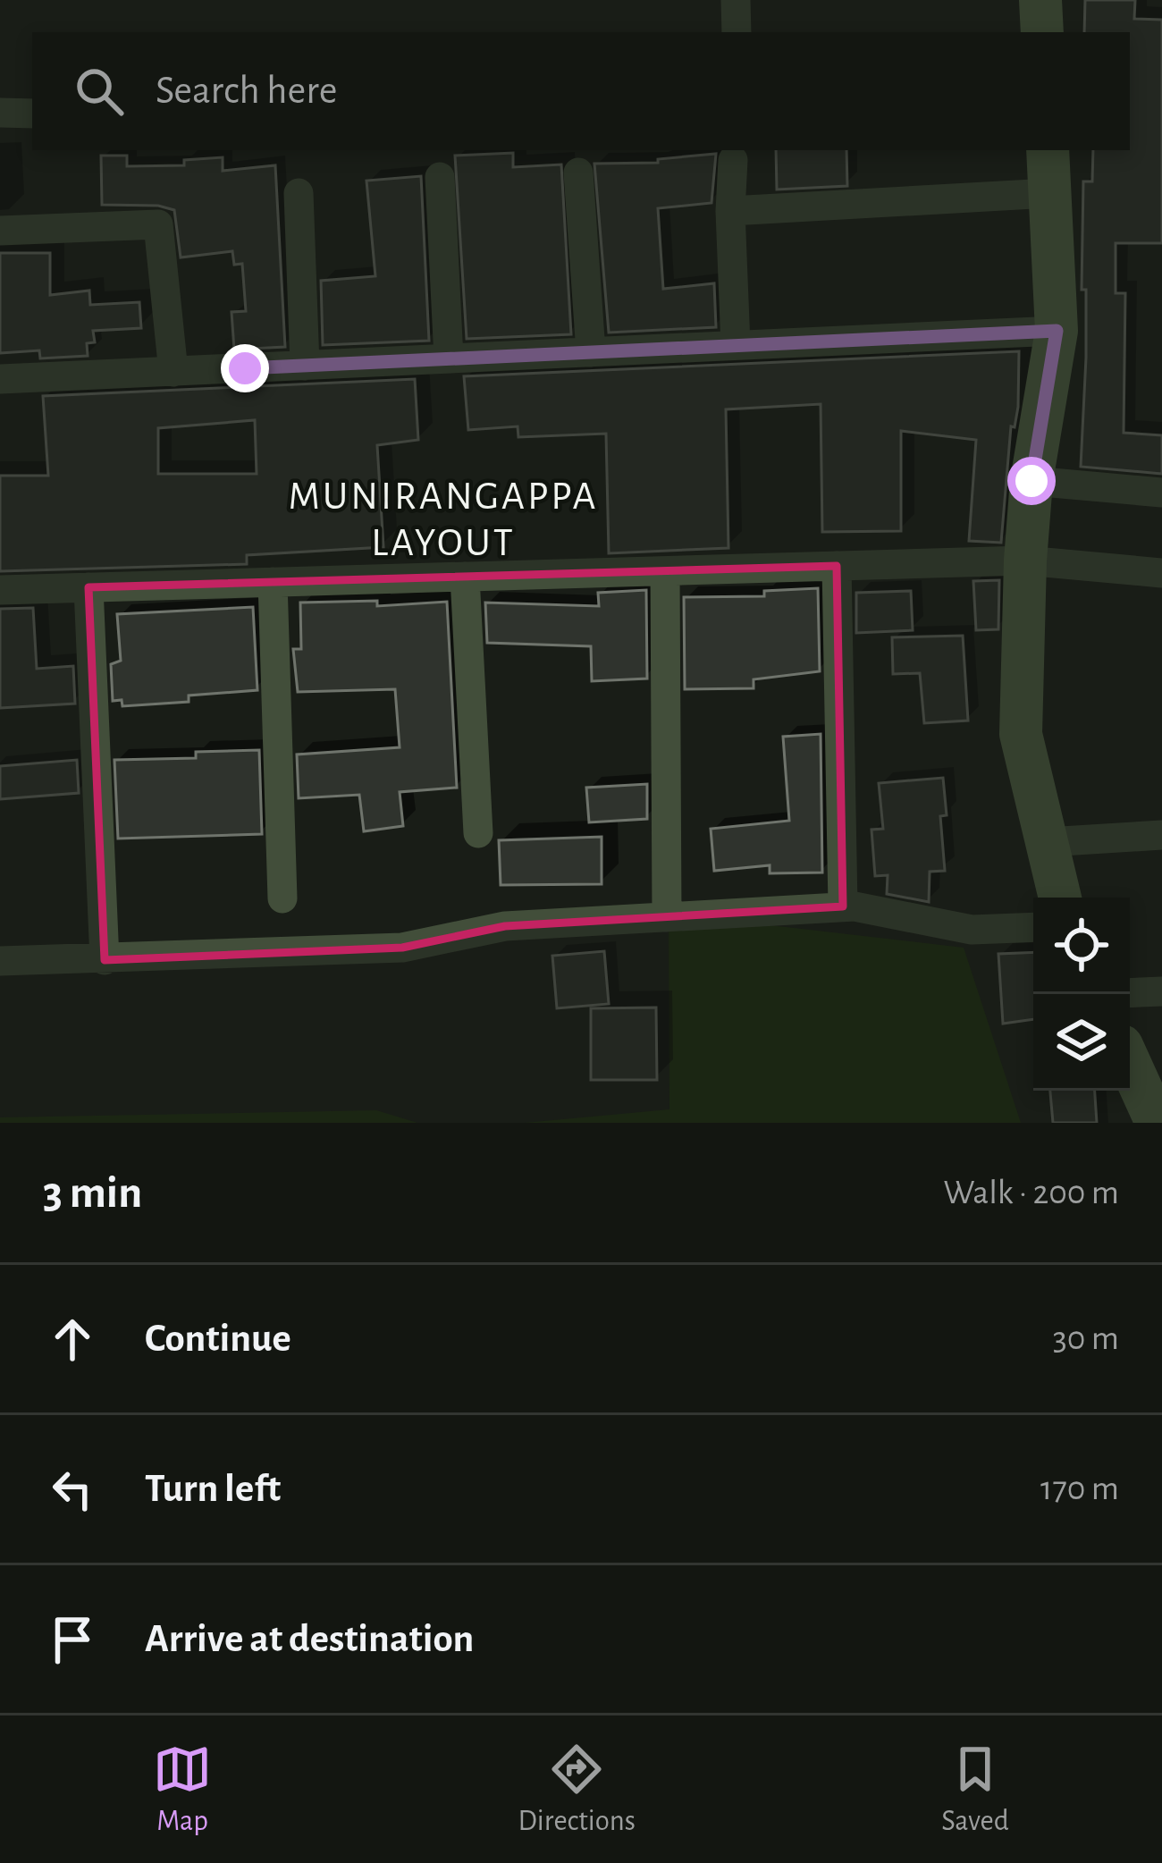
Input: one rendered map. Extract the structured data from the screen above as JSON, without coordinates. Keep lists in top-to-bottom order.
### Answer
{
  "districts": ["MUNIRANGAPPA LAYOUT"],
  "page": {
    "search": "Search here",
    "heading": ["3 min", "Walk · 200 m"],
    "list": [
      ["Continue", "30 m"],
      ["Turn left", "170 m"],
      "Arrive at destination"
    ],
    "nav": ["Map", "Directions", "Saved"]
  }
}
